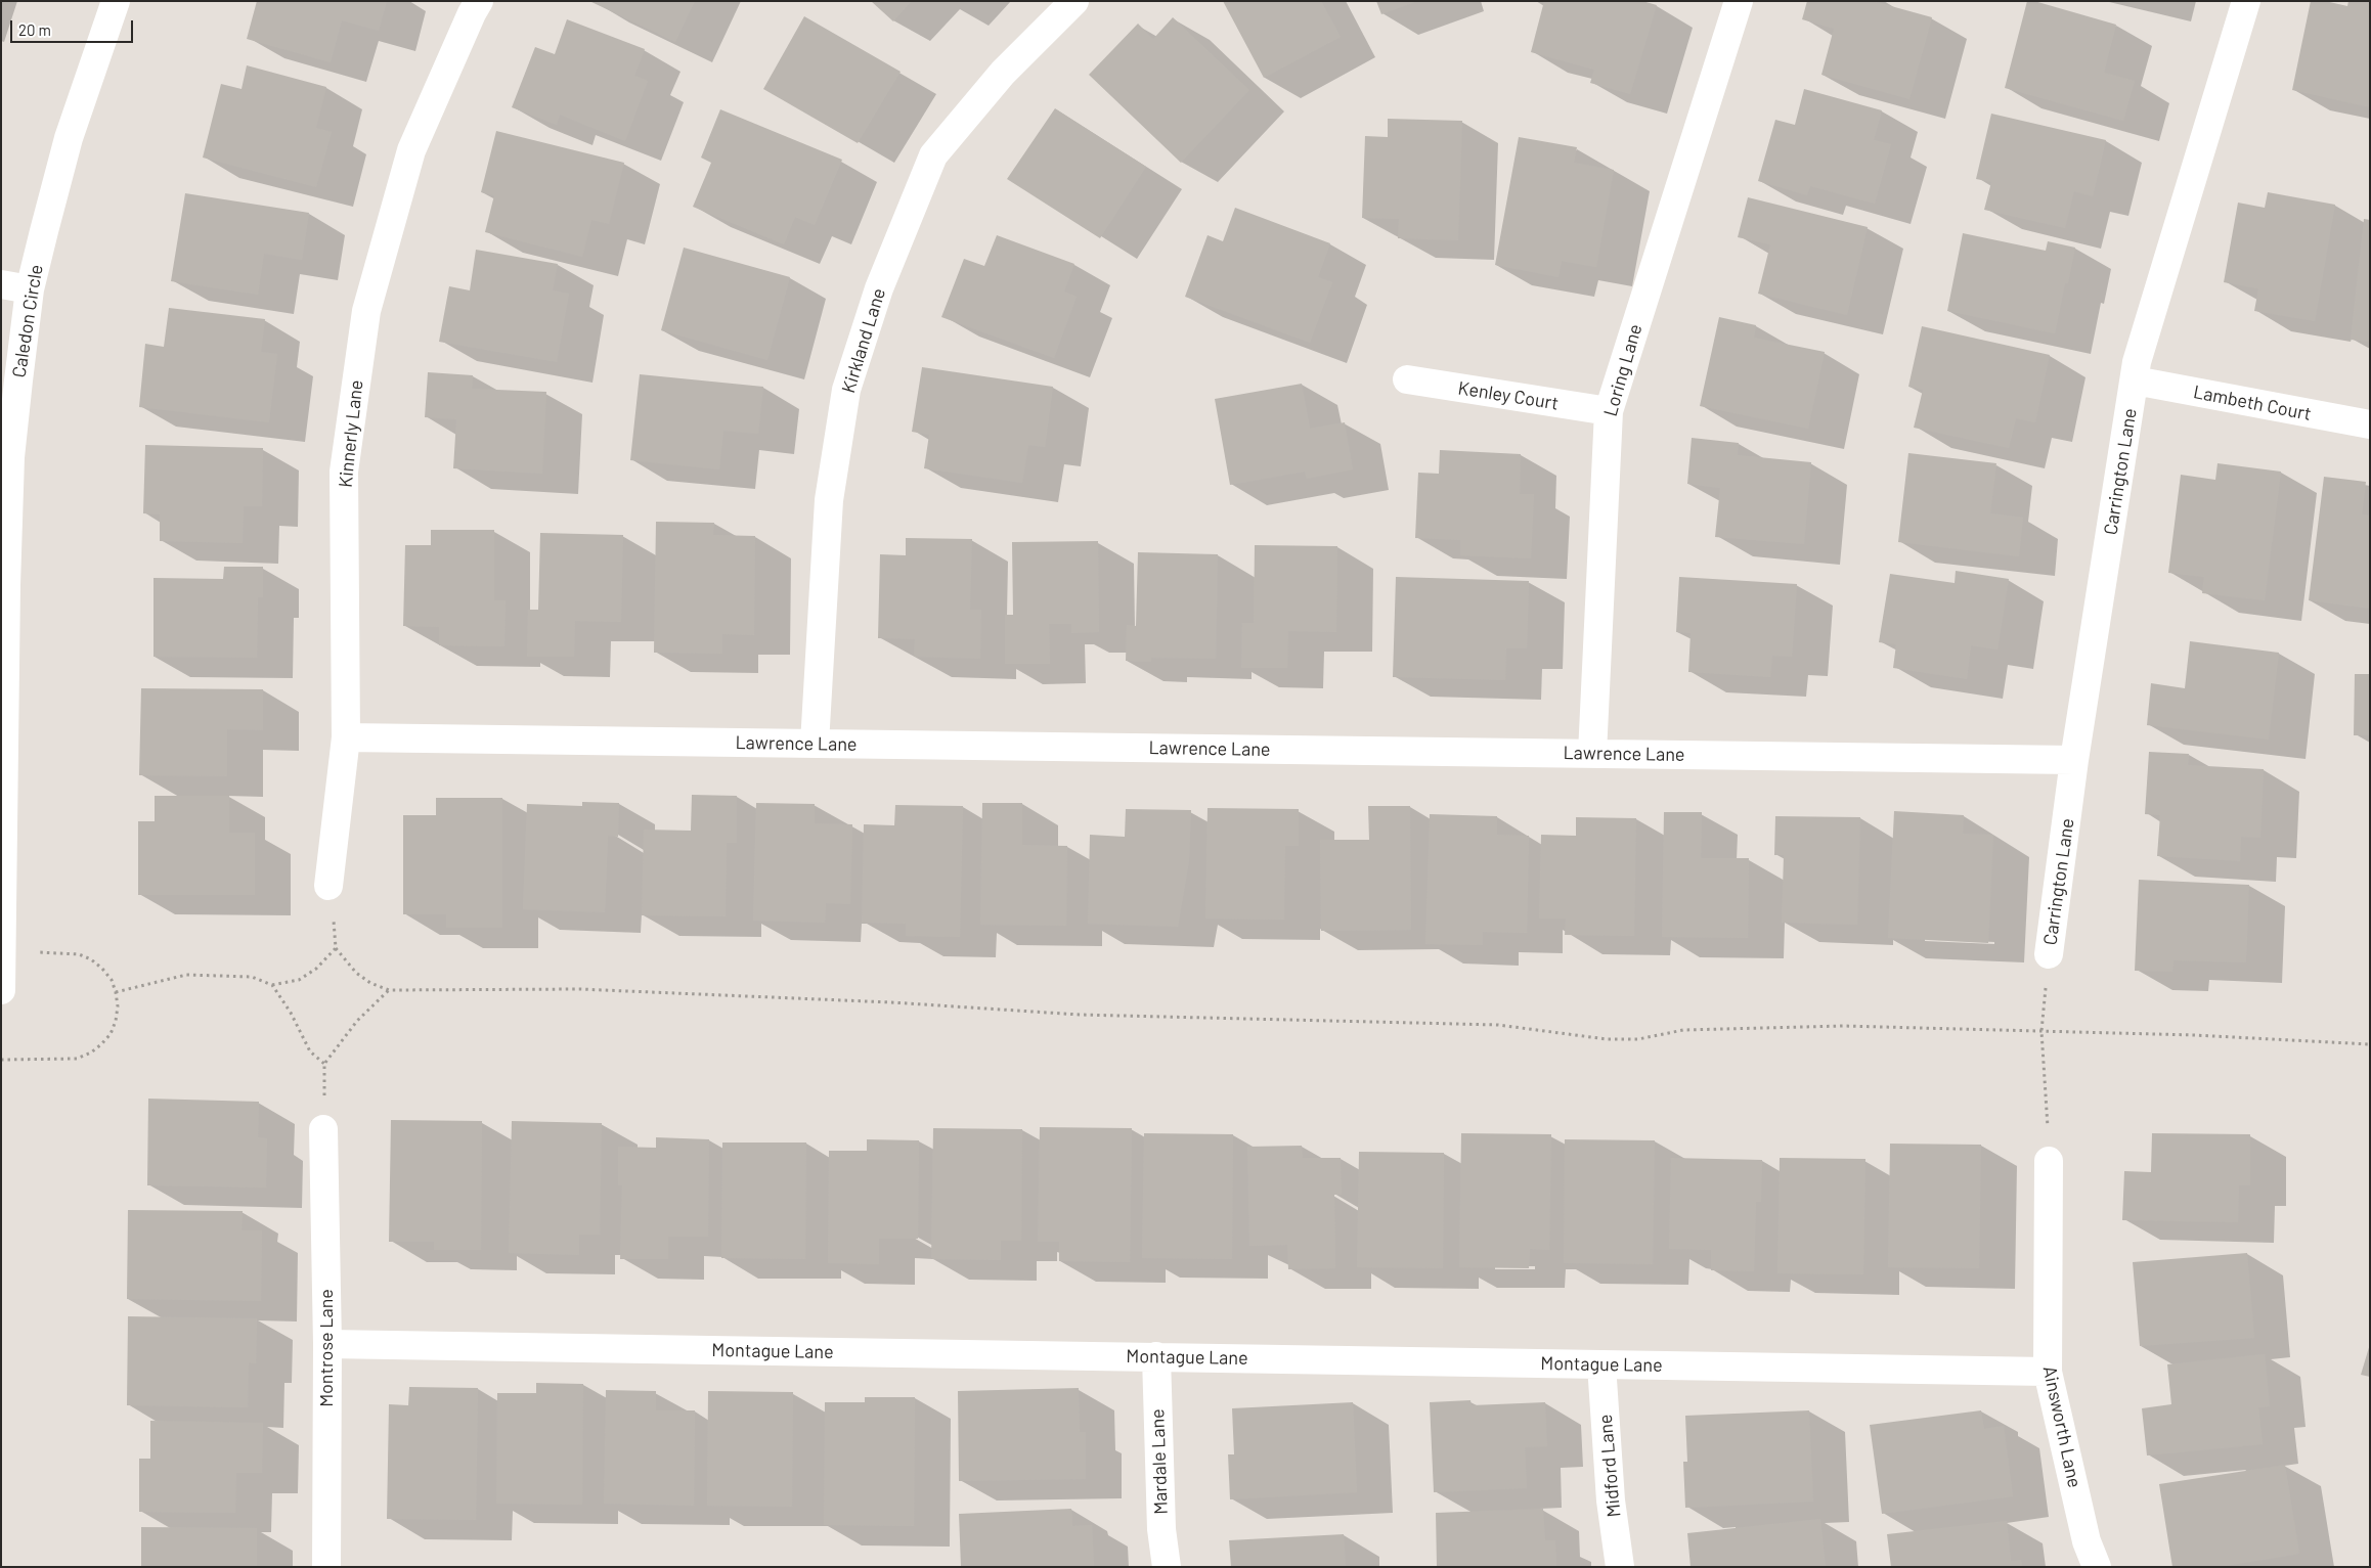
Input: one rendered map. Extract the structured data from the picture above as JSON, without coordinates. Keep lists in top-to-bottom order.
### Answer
{
  "streets": {
    "street": [
      "Caledon Circle",
      "Kirkland Lane",
      "Loring Lane",
      "Kenley Court",
      "Lambeth Court",
      "Kinnerly Lane",
      "Carrington Lane",
      "Lawrence Lane",
      "Montrose Lane",
      "Montague Lane",
      "Ainsworth Lane",
      "Mardale Lane",
      "Midford Lane"
    ]
  },
  "crossings": [
    ["Kirkland Lane", "Lawrence Lane"],
    ["Loring Lane", "Kenley Court"],
    ["Loring Lane", "Lawrence Lane"],
    ["Lambeth Court", "Carrington Lane"],
    ["Kinnerly Lane", "Lawrence Lane"],
    ["Carrington Lane", "Lawrence Lane"],
    ["Montrose Lane", "Montague Lane"],
    ["Montague Lane", "Ainsworth Lane"],
    ["Montague Lane", "Mardale Lane"],
    ["Montague Lane", "Midford Lane"]
  ],
  "scale_bar": "20 m"
}
